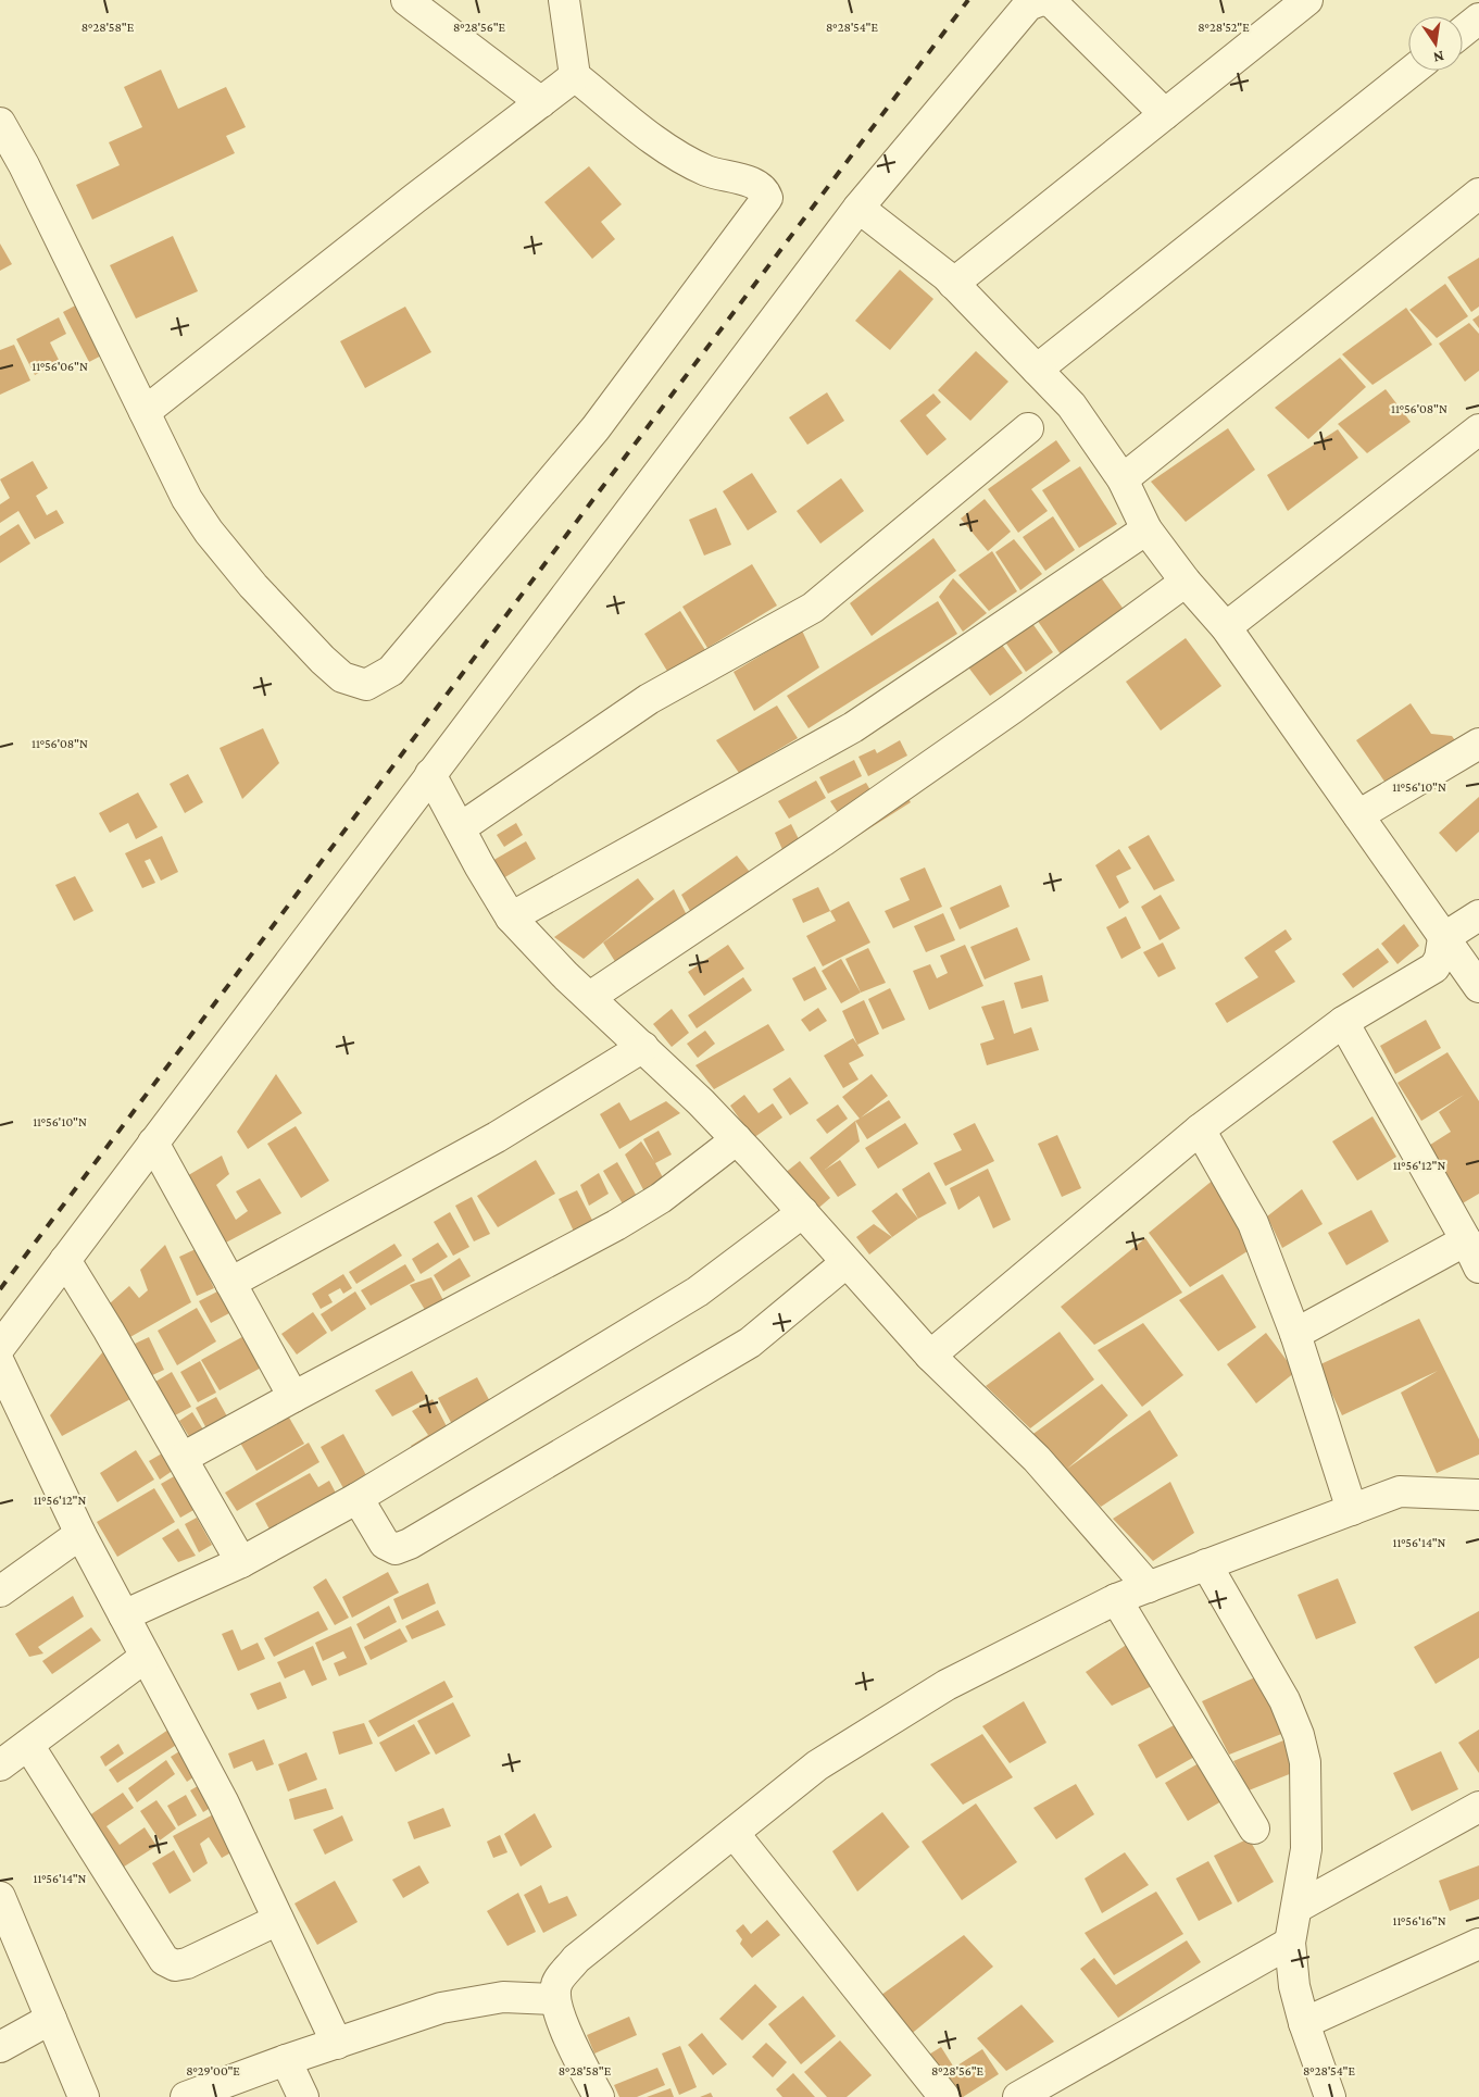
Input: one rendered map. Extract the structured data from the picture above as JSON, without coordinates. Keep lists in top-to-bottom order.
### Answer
{
  "north": "bottom",
  "coordinates": [
    "8°28'58\"E",
    "8°28'56\"E",
    "8°28'54\"E",
    "8°28'52\"E",
    "11°56'06\"N",
    "11°56'08\"N",
    "11°56'10\"N",
    "11°56'12\"N",
    "11°56'14\"N",
    "11°56'16\"N",
    "8°29'00\"E"
  ]
}
